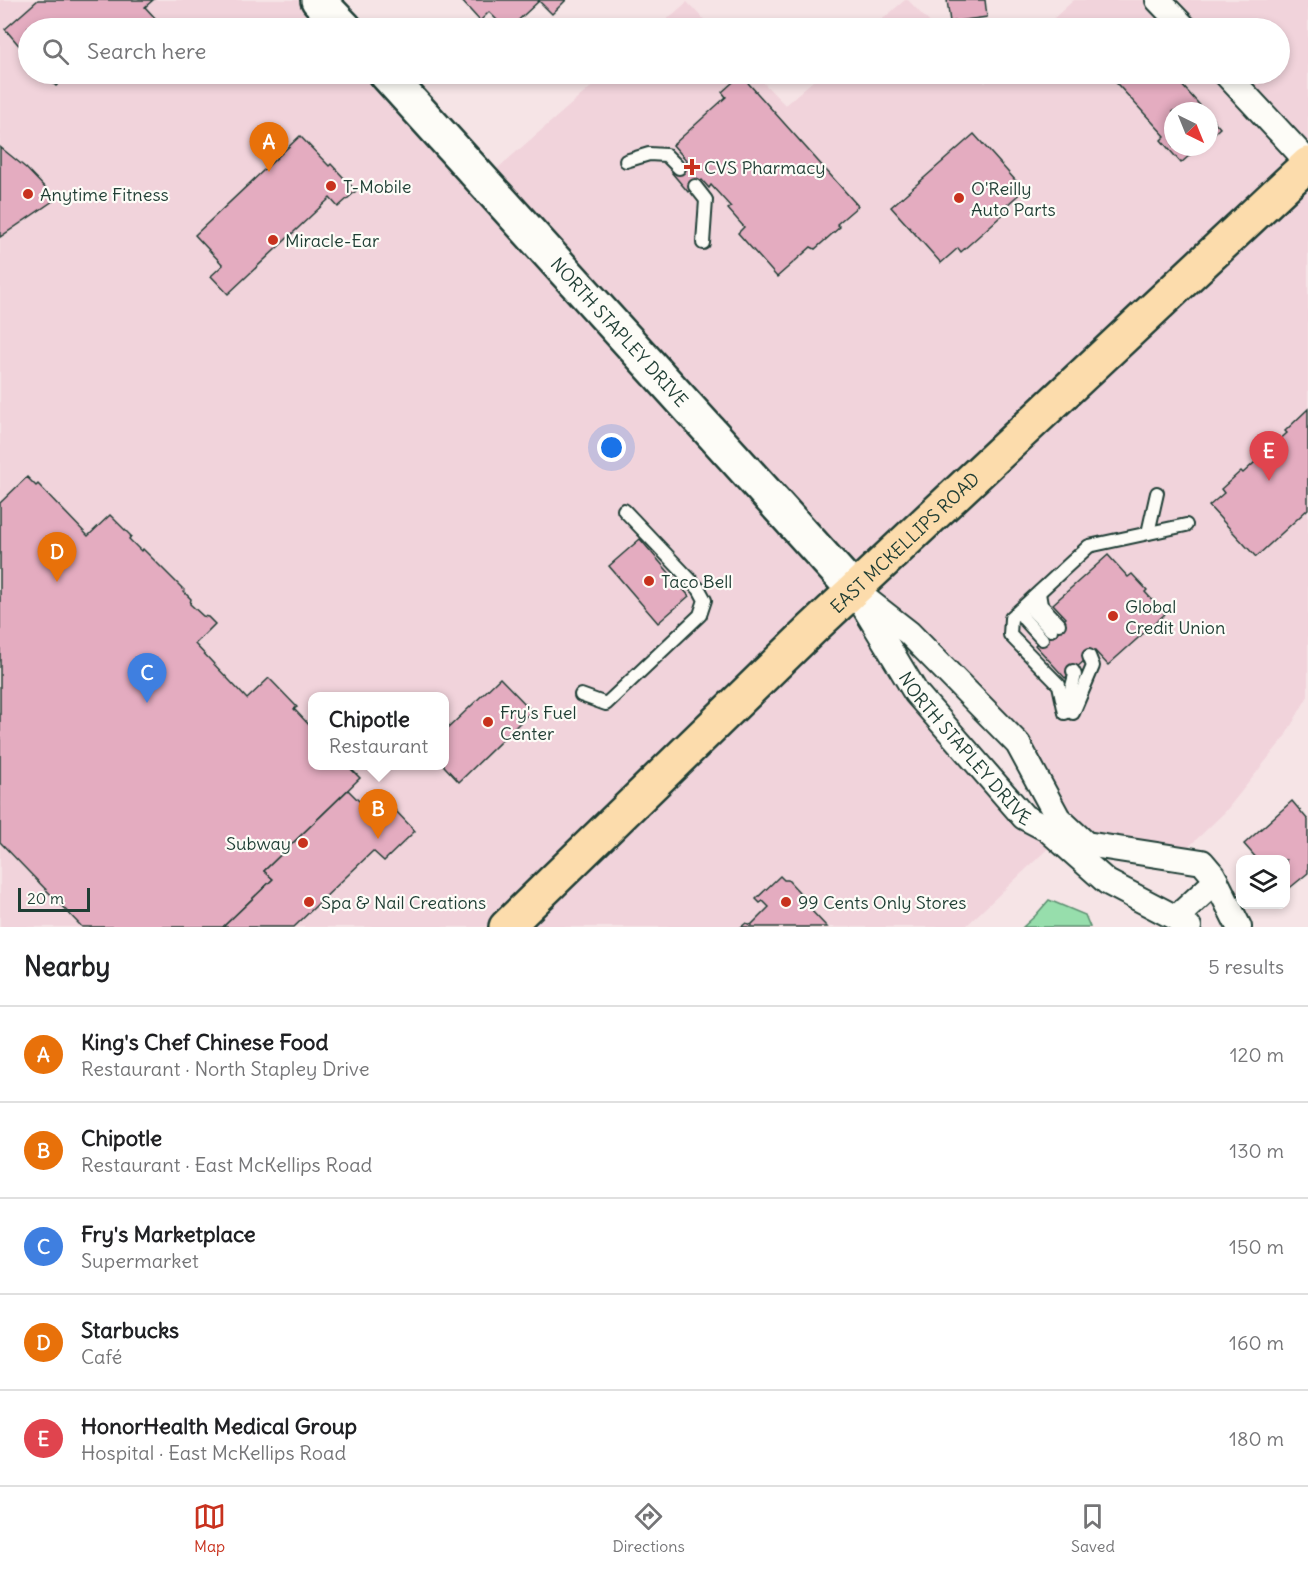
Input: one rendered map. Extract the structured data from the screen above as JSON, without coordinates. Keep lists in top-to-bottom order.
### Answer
{
  "streets": {
    "main road": ["NORTH STAPLEY DRIVE", "EAST MCKELLIPS ROAD"]
  },
  "crossings": [
    ["NORTH STAPLEY DRIVE", "EAST MCKELLIPS ROAD"]
  ],
  "places": {
    "health": ["CVS Pharmacy"],
    "other": [
      "T-Mobile",
      "Anytime Fitness",
      "O'Reilly Auto Parts",
      "Miracle-Ear",
      "Taco Bell",
      "Global Credit Union",
      "Fry's Fuel Center",
      "Subway",
      "Spa & Nail Creations",
      "99 Cents Only Stores"
    ]
  },
  "scale_bar": "20 m",
  "north": "bottom right",
  "page": {
    "search": "Search here",
    "pins": [
      "A",
      "E",
      "D",
      "C",
      "B"
    ],
    "popup": ["Chipotle", "Restaurant"],
    "scale": "20 m",
    "heading": ["Nearby", "5 results"],
    "list": [
      {
        "mark": "A",
        "name": "King's Chef Chinese Food",
        "note": "Restaurant · North Stapley Drive",
        "value": "120 m"
      },
      {
        "mark": "B",
        "name": "Chipotle",
        "note": "Restaurant · East McKellips Road",
        "value": "130 m"
      },
      {
        "mark": "C",
        "name": "Fry's Marketplace",
        "note": "Supermarket",
        "value": "150 m"
      },
      {
        "mark": "D",
        "name": "Starbucks",
        "note": "Café",
        "value": "160 m"
      },
      {
        "mark": "E",
        "name": "HonorHealth Medical Group",
        "note": "Hospital · East McKellips Road",
        "value": "180 m"
      }
    ],
    "nav": ["Map", "Directions", "Saved"]
  }
}
